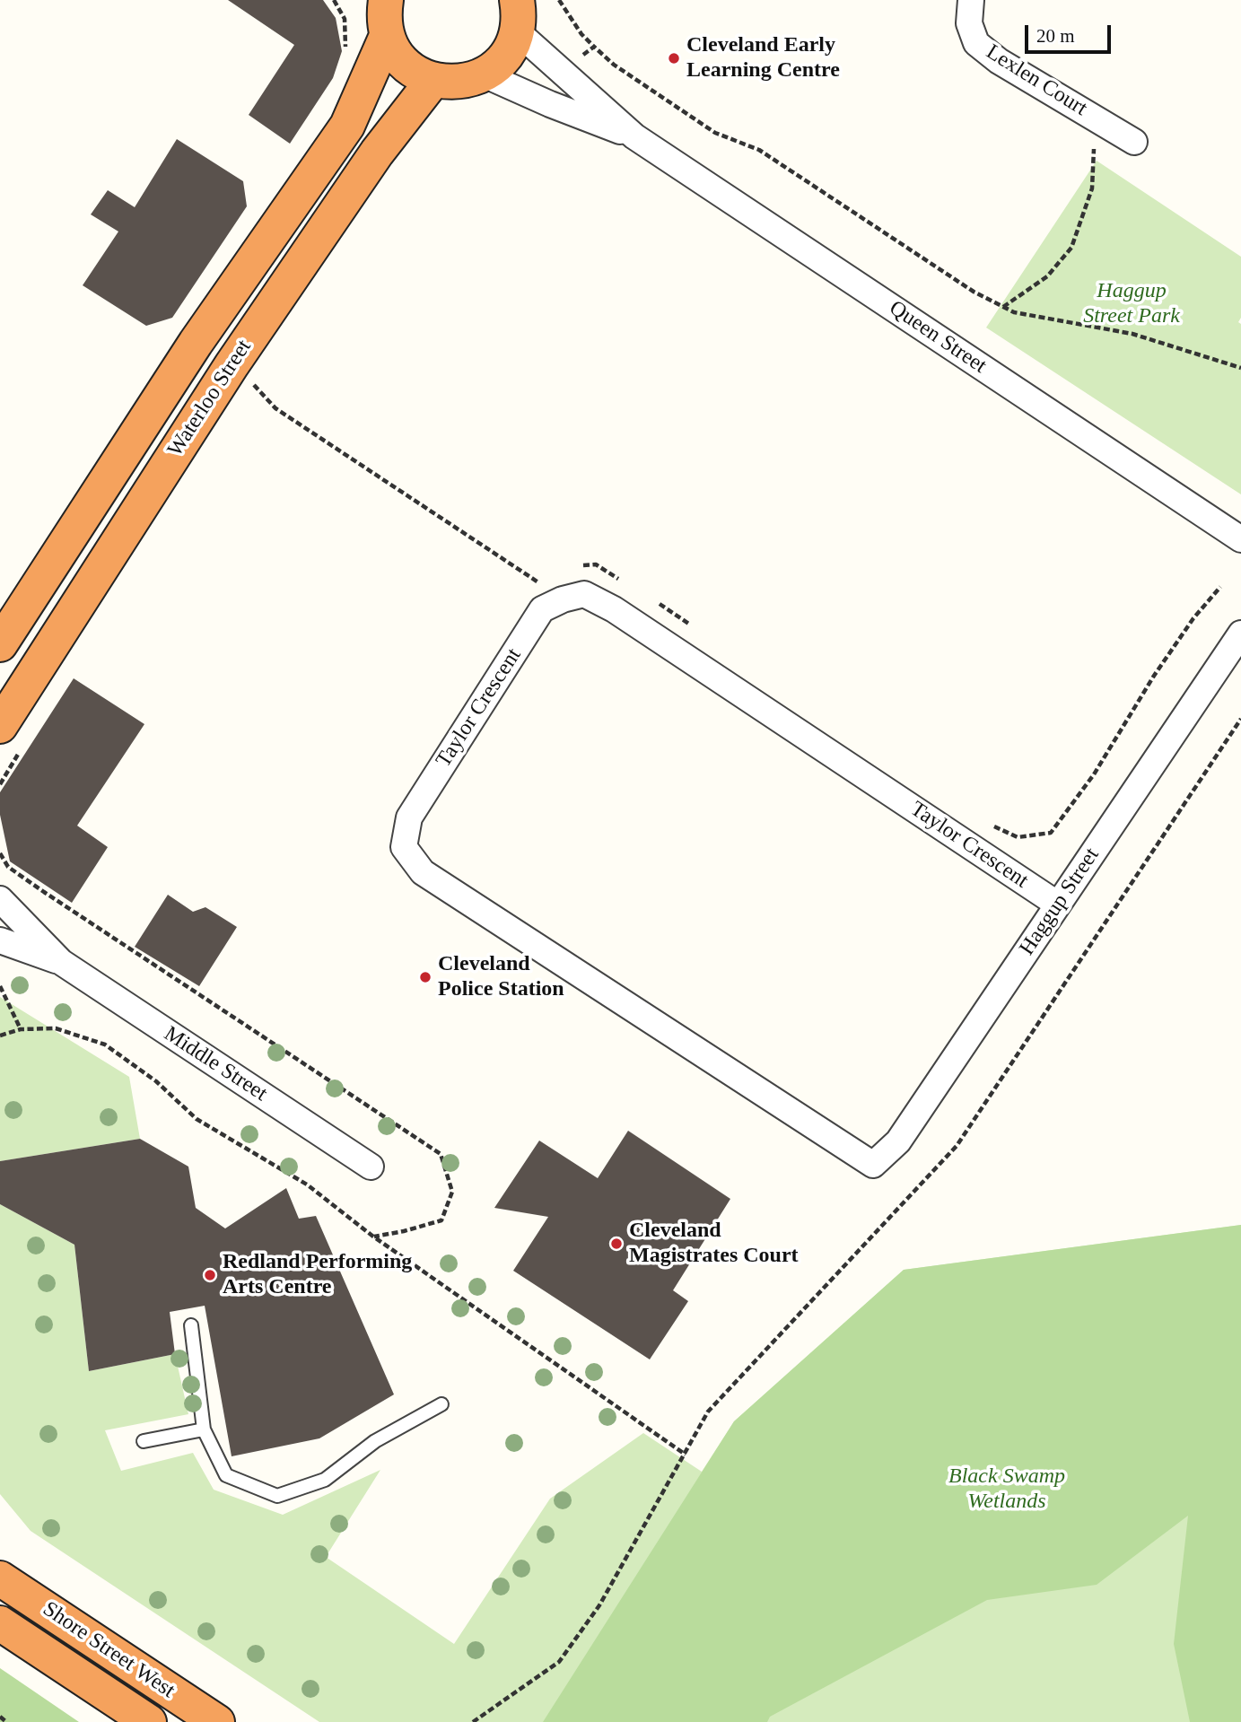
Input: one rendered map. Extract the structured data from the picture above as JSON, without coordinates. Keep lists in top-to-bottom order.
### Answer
{
  "streets": {
    "highway": ["Waterloo Street", "Shore Street West"],
    "street": [
      "Lexlen Court",
      "Queen Street",
      "Taylor Crescent",
      "Haggup Street",
      "Middle Street"
    ]
  },
  "crossings": [
    ["Taylor Crescent", "Haggup Street"]
  ],
  "parks": ["Haggup Street Park", "Black Swamp Wetlands"],
  "places": [
    "Cleveland Early Learning Centre",
    "Cleveland Police Station",
    "Cleveland Magistrates Court",
    "Redland Performing Arts Centre"
  ],
  "scale_bar": "20 m"
}
